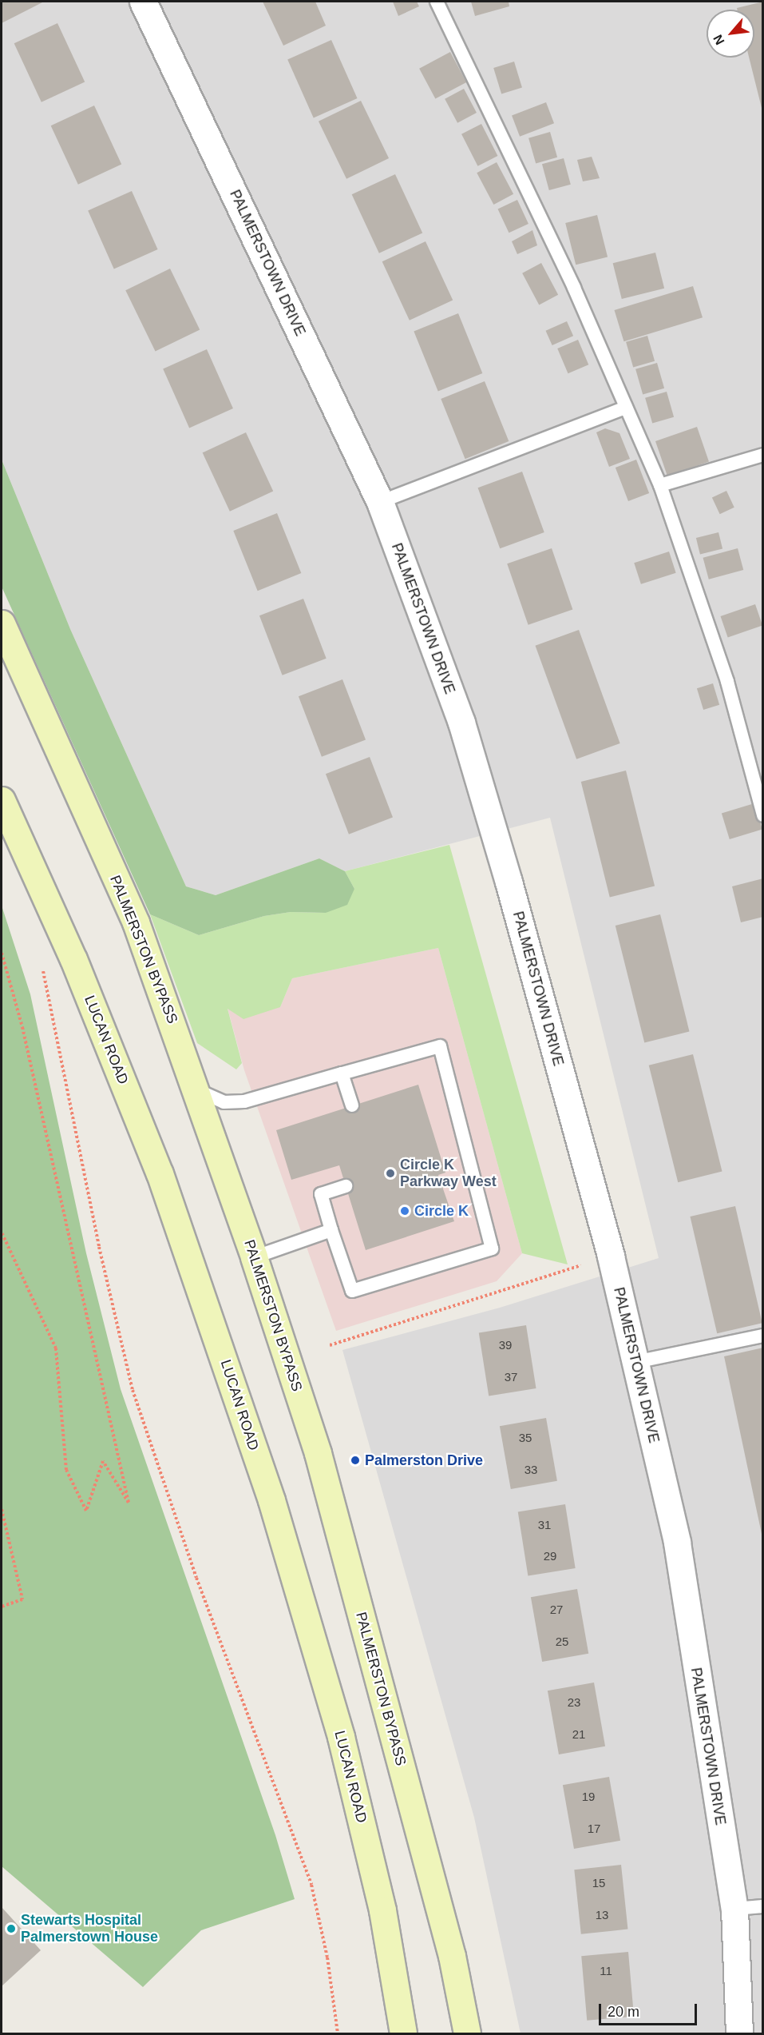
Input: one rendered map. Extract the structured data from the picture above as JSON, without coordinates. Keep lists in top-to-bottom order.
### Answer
{
  "streets": {
    "main road": ["PALMERSTON BYPASS", "LUCAN ROAD"],
    "street": ["PALMERSTOWN DRIVE"]
  },
  "places": [
    "Circle K Parkway West",
    "Circle K",
    "Palmerston Drive",
    "Stewarts Hospital Palmerstown House"
  ],
  "house_numbers": [
    "39",
    "37",
    "35",
    "33",
    "31",
    "29",
    "27",
    "25",
    "23",
    "21",
    "19",
    "17",
    "15",
    "13",
    "11"
  ],
  "scale_bar": "20 m",
  "north": "bottom left"
}
